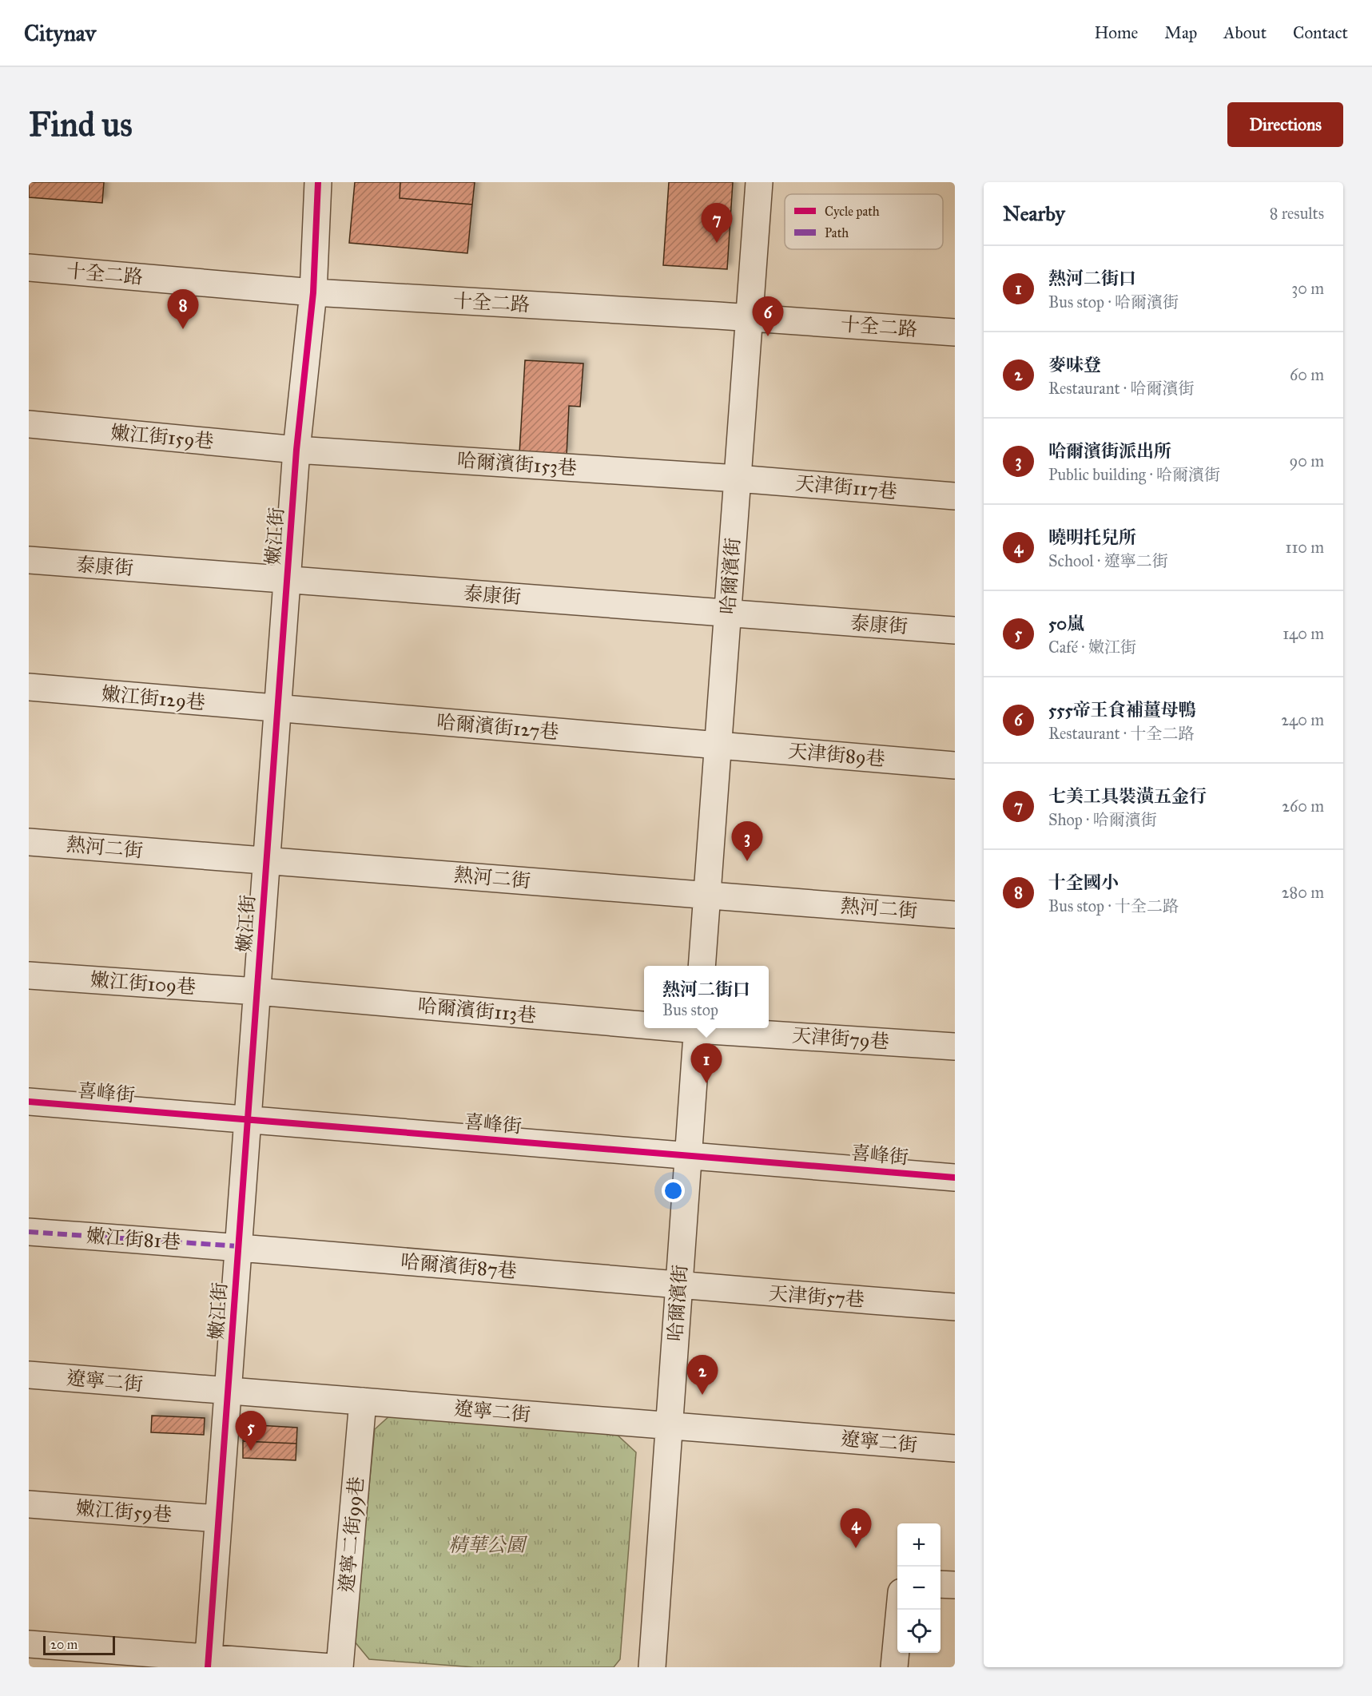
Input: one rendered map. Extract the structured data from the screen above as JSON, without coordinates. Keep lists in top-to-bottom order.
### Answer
{
  "streets": {
    "street": [
      "十全二路",
      "嫩江街159巷",
      "哈爾濱街153巷",
      "天津街117巷",
      "嫩江街",
      "泰康街",
      "哈爾濱街",
      "嫩江街129巷",
      "哈爾濱街127巷",
      "天津街89巷",
      "熱河二街",
      "嫩江街109巷",
      "哈爾濱街113巷",
      "天津街79巷",
      "喜峰街",
      "嫩江街81巷",
      "哈爾濱街87巷",
      "天津街57巷",
      "遼寧二街",
      "嫩江街59巷",
      "遼寧二街99巷"
    ]
  },
  "crossings": [
    ["十全二路", "嫩江街"],
    ["十全二路", "哈爾濱街"],
    ["嫩江街159巷", "哈爾濱街153巷"],
    ["嫩江街159巷", "嫩江街"],
    ["哈爾濱街153巷", "天津街117巷"],
    ["哈爾濱街153巷", "嫩江街"],
    ["哈爾濱街153巷", "哈爾濱街"],
    ["天津街117巷", "哈爾濱街"],
    ["嫩江街", "泰康街"],
    ["嫩江街", "嫩江街129巷"],
    ["嫩江街", "哈爾濱街127巷"],
    ["嫩江街", "熱河二街"],
    ["嫩江街", "嫩江街109巷"],
    ["嫩江街", "哈爾濱街113巷"],
    ["嫩江街", "喜峰街"],
    ["嫩江街", "嫩江街81巷"],
    ["嫩江街", "哈爾濱街87巷"],
    ["嫩江街", "遼寧二街"],
    ["嫩江街", "嫩江街59巷"],
    ["泰康街", "哈爾濱街"],
    ["哈爾濱街", "哈爾濱街127巷"],
    ["哈爾濱街", "天津街89巷"],
    ["哈爾濱街", "熱河二街"],
    ["哈爾濱街", "喜峰街"],
    ["哈爾濱街", "哈爾濱街87巷"],
    ["哈爾濱街", "天津街57巷"],
    ["哈爾濱街", "遼寧二街"],
    ["嫩江街129巷", "哈爾濱街127巷"],
    ["哈爾濱街127巷", "天津街89巷"],
    ["嫩江街109巷", "哈爾濱街113巷"],
    ["嫩江街81巷", "哈爾濱街87巷"],
    ["哈爾濱街87巷", "天津街57巷"],
    ["遼寧二街", "遼寧二街99巷"]
  ],
  "parks": ["精華公園"],
  "legend": ["Cycle path", "Path"],
  "scale_bar": "20 m",
  "page": {
    "header": "Citynav",
    "nav": [
      "Home",
      "Map",
      "About",
      "Contact"
    ],
    "buttons": "Directions",
    "title": "Find us",
    "heading": ["Nearby", "8 results"],
    "pins": [
      "7",
      "8",
      "6",
      "3",
      "1",
      "2",
      "5",
      "4"
    ],
    "list": [
      {
        "mark": "1",
        "name": "熱河二街口",
        "note": "Bus stop · 哈爾濱街",
        "value": "30 m"
      },
      {
        "mark": "2",
        "name": "麥味登",
        "note": "Restaurant · 哈爾濱街",
        "value": "60 m"
      },
      {
        "mark": "3",
        "name": "哈爾濱街派出所",
        "note": "Public building · 哈爾濱街",
        "value": "90 m"
      },
      {
        "mark": "4",
        "name": "曉明托兒所",
        "note": "School · 遼寧二街",
        "value": "110 m"
      },
      {
        "mark": "5",
        "name": "50嵐",
        "note": "Café · 嫩江街",
        "value": "140 m"
      },
      {
        "mark": "6",
        "name": "555帝王食補薑母鴨",
        "note": "Restaurant · 十全二路",
        "value": "240 m"
      },
      {
        "mark": "7",
        "name": "七美工具裝潢五金行",
        "note": "Shop · 哈爾濱街",
        "value": "260 m"
      },
      {
        "mark": "8",
        "name": "十全國小",
        "note": "Bus stop · 十全二路",
        "value": "280 m"
      }
    ],
    "popup": ["熱河二街口", "Bus stop"],
    "map_buttons": ["+", "−"],
    "scale": "20 m"
  }
}
